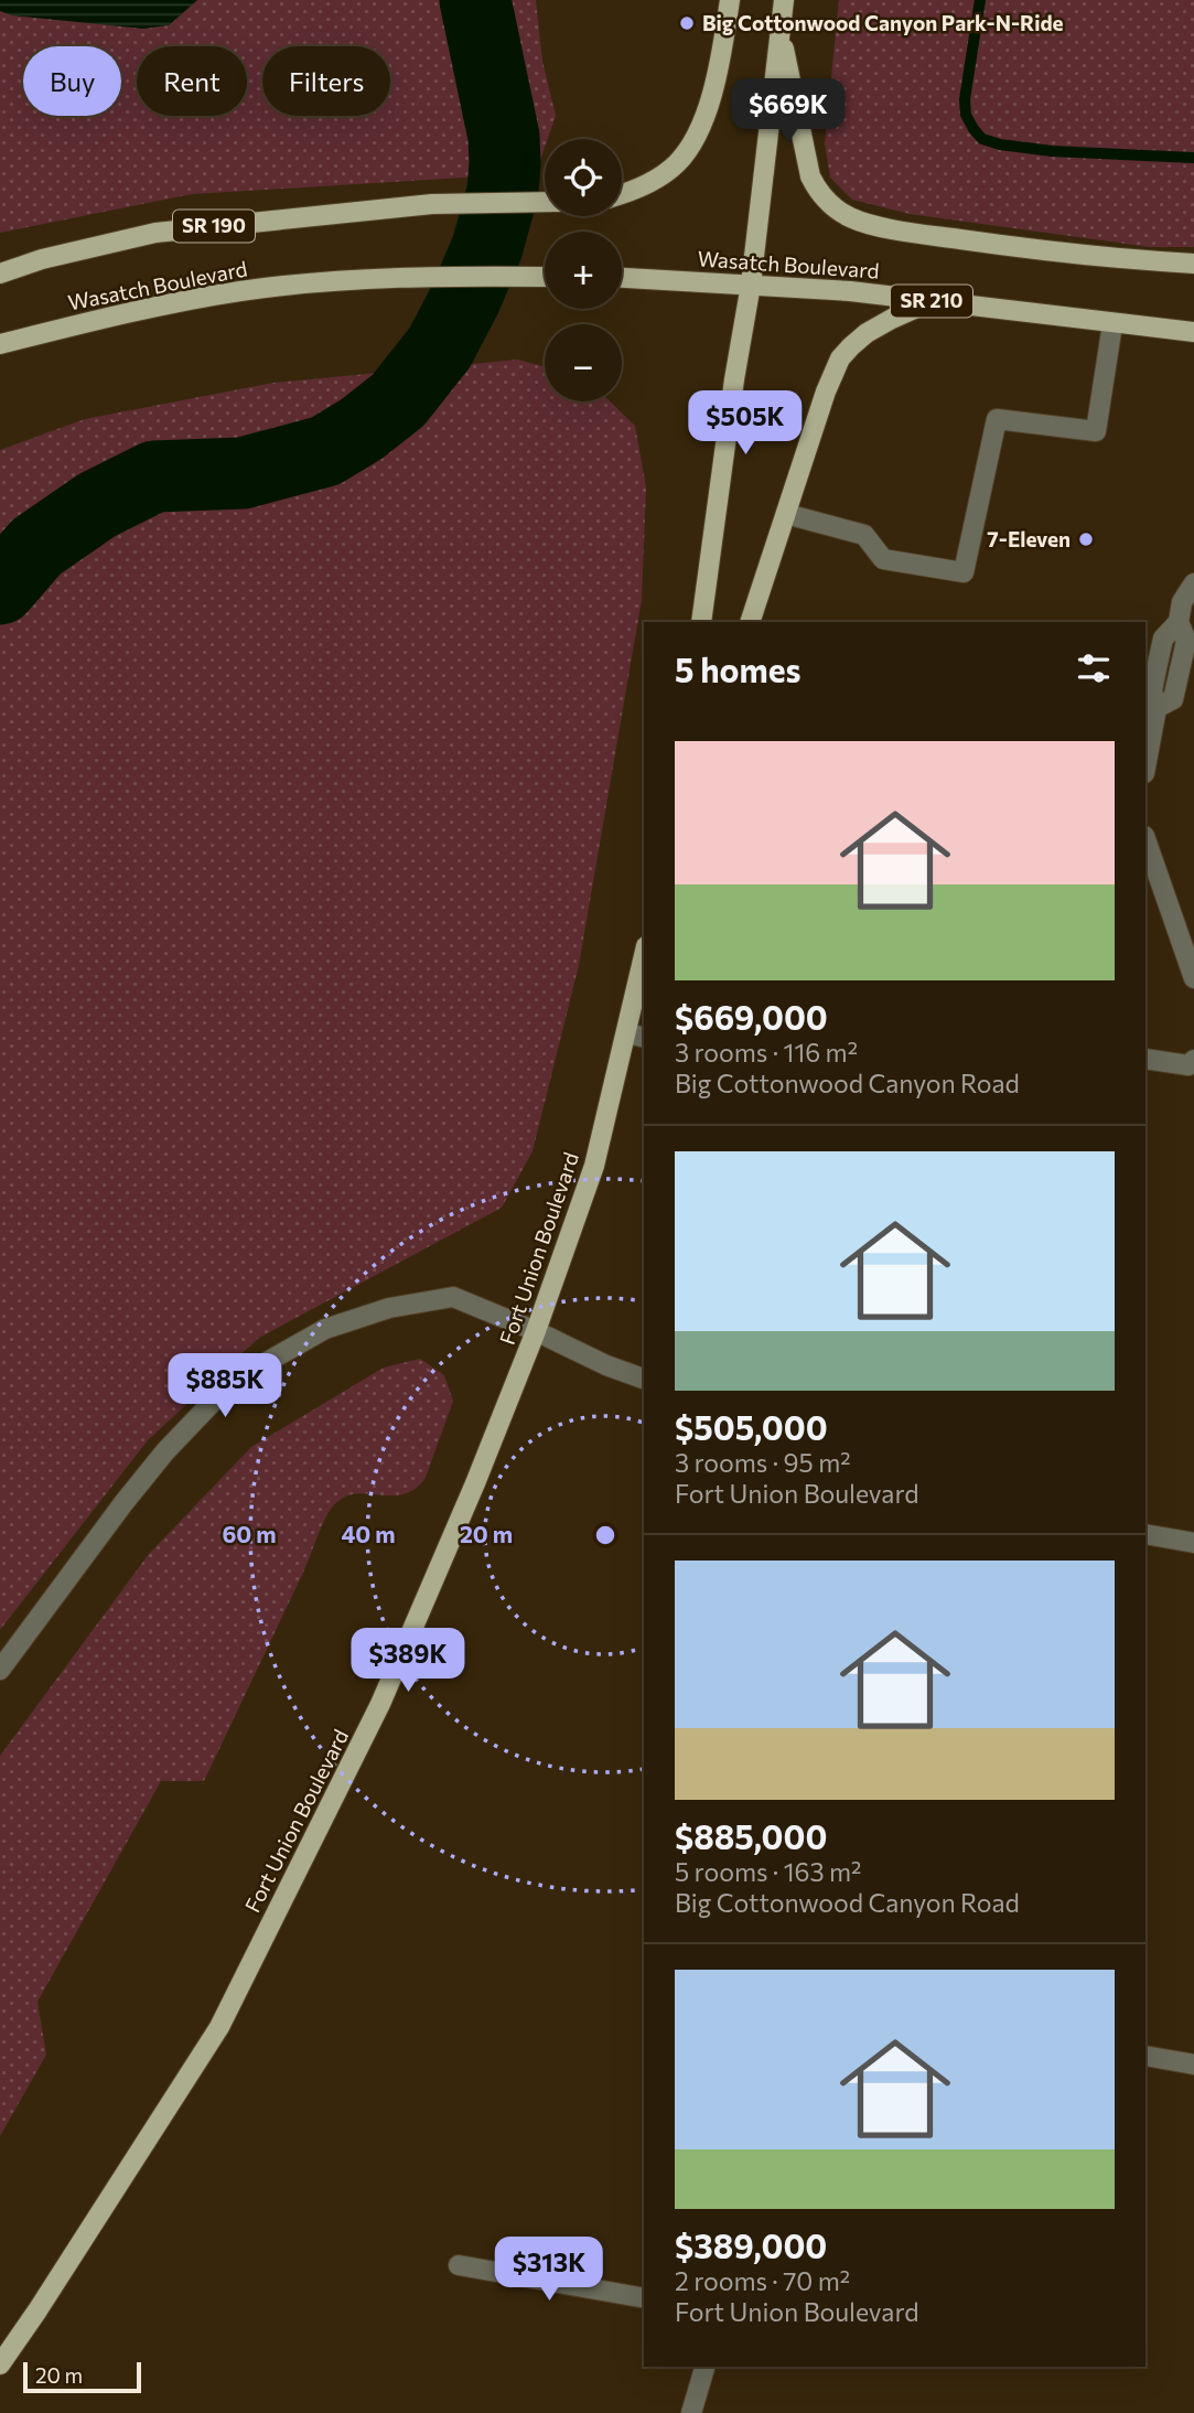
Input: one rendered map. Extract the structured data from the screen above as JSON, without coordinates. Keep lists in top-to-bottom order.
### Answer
{
  "streets": {
    "main road": [
      "SR 190",
      "Wasatch Boulevard",
      "SR 210",
      "Fort Union Boulevard"
    ]
  },
  "places": ["Big Cottonwood Canyon Park-N-Ride", "7-Eleven"],
  "scale_bar": "20 m",
  "page": {
    "chip": ["Buy", "Rent", "Filters"],
    "price": [
      "$669K",
      "$505K",
      "$885K",
      "$389K",
      "$313K"
    ],
    "map_buttons": ["+", "−"],
    "heading": "5 homes",
    "list": [
      {
        "name": "$669,000",
        "note": "3 rooms · 116 m² · Big Cottonwood Canyon Road"
      },
      {
        "name": "$505,000",
        "note": "3 rooms · 95 m² · Fort Union Boulevard"
      },
      {
        "name": "$885,000",
        "note": "5 rooms · 163 m² · Big Cottonwood Canyon Road"
      },
      {
        "name": "$389,000",
        "note": "2 rooms · 70 m² · Fort Union Boulevard"
      }
    ],
    "scale": "20 m"
  },
  "rings": ["60 m", "40 m", "20 m"]
}
